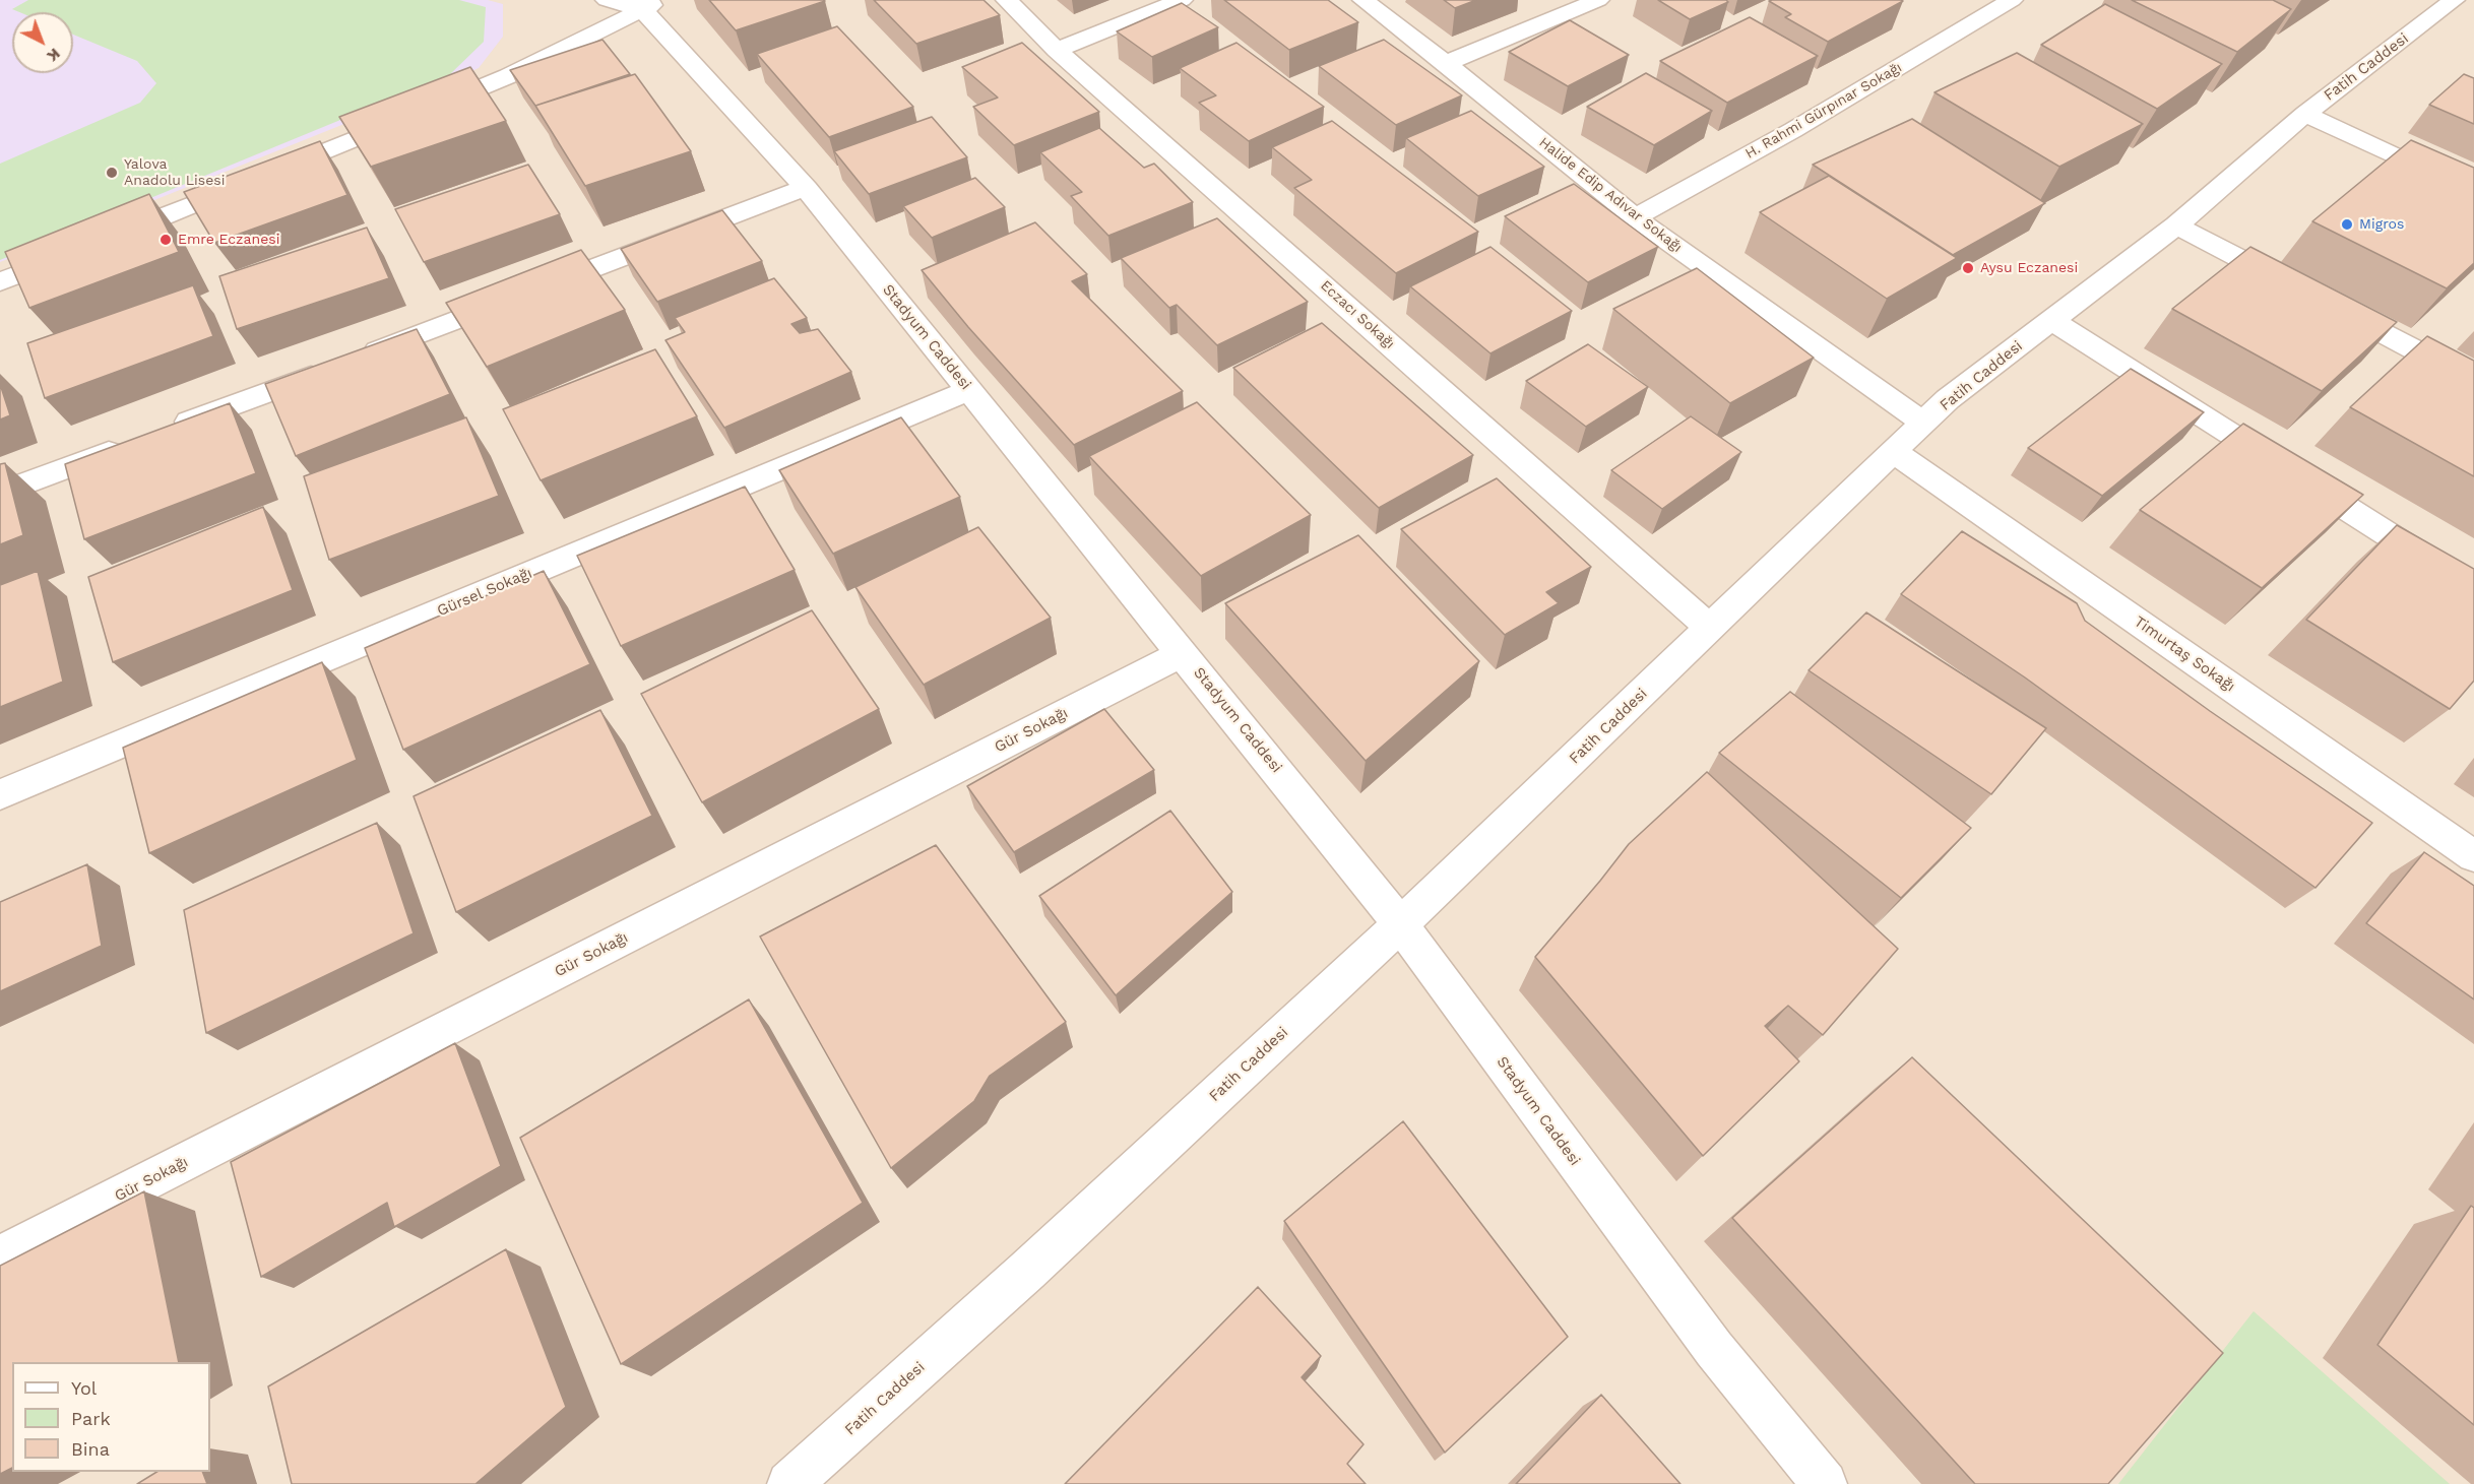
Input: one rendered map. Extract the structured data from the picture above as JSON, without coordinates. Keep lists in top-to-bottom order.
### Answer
{
  "streets": {
    "street": [
      "Fatih Caddesi",
      "H. Rahmi Gürpınar Sokağı",
      "Halide Edip Adıvar Sokağı",
      "Eczacı Sokağı",
      "Stadyum Caddesi",
      "Gürsel Sokağı",
      "Timurtaş Sokağı",
      "Gür Sokağı"
    ]
  },
  "crossings": [
    ["Fatih Caddesi", "Halide Edip Adıvar Sokağı"],
    ["Fatih Caddesi", "Eczacı Sokağı"],
    ["Fatih Caddesi", "Stadyum Caddesi"],
    ["Fatih Caddesi", "Timurtaş Sokağı"],
    ["H. Rahmi Gürpınar Sokağı", "Halide Edip Adıvar Sokağı"],
    ["Stadyum Caddesi", "Gürsel Sokağı"],
    ["Stadyum Caddesi", "Gür Sokağı"]
  ],
  "places": [
    "Yalova Anadolu Lisesi",
    "Migros",
    "Emre Eczanesi",
    "Aysu Eczanesi"
  ],
  "legend": ["Yol", "Park", "Bina"],
  "north": "bottom right"
}
